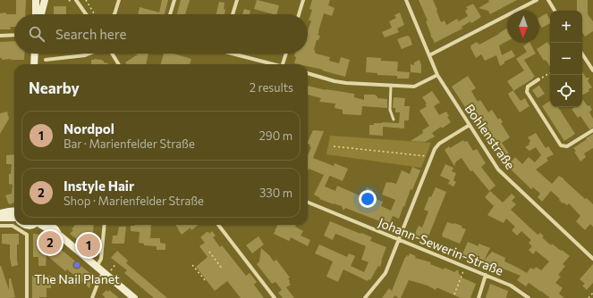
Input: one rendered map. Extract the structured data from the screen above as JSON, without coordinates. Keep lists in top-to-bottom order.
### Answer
{
  "streets": {
    "street": ["Bohlenstraße", "Johann-Sewerin-Straße"]
  },
  "places": ["The Nail Planet"],
  "north": "bottom",
  "page": {
    "map_buttons": ["+", "−"],
    "search": "Search here",
    "heading": ["Nearby", "2 results"],
    "list": [
      {
        "mark": "1",
        "name": "Nordpol",
        "note": "Bar · Marienfelder Straße",
        "value": "290 m"
      },
      {
        "mark": "2",
        "name": "Instyle Hair",
        "note": "Shop · Marienfelder Straße",
        "value": "330 m"
      }
    ],
    "pins": ["2", "1"]
  }
}
